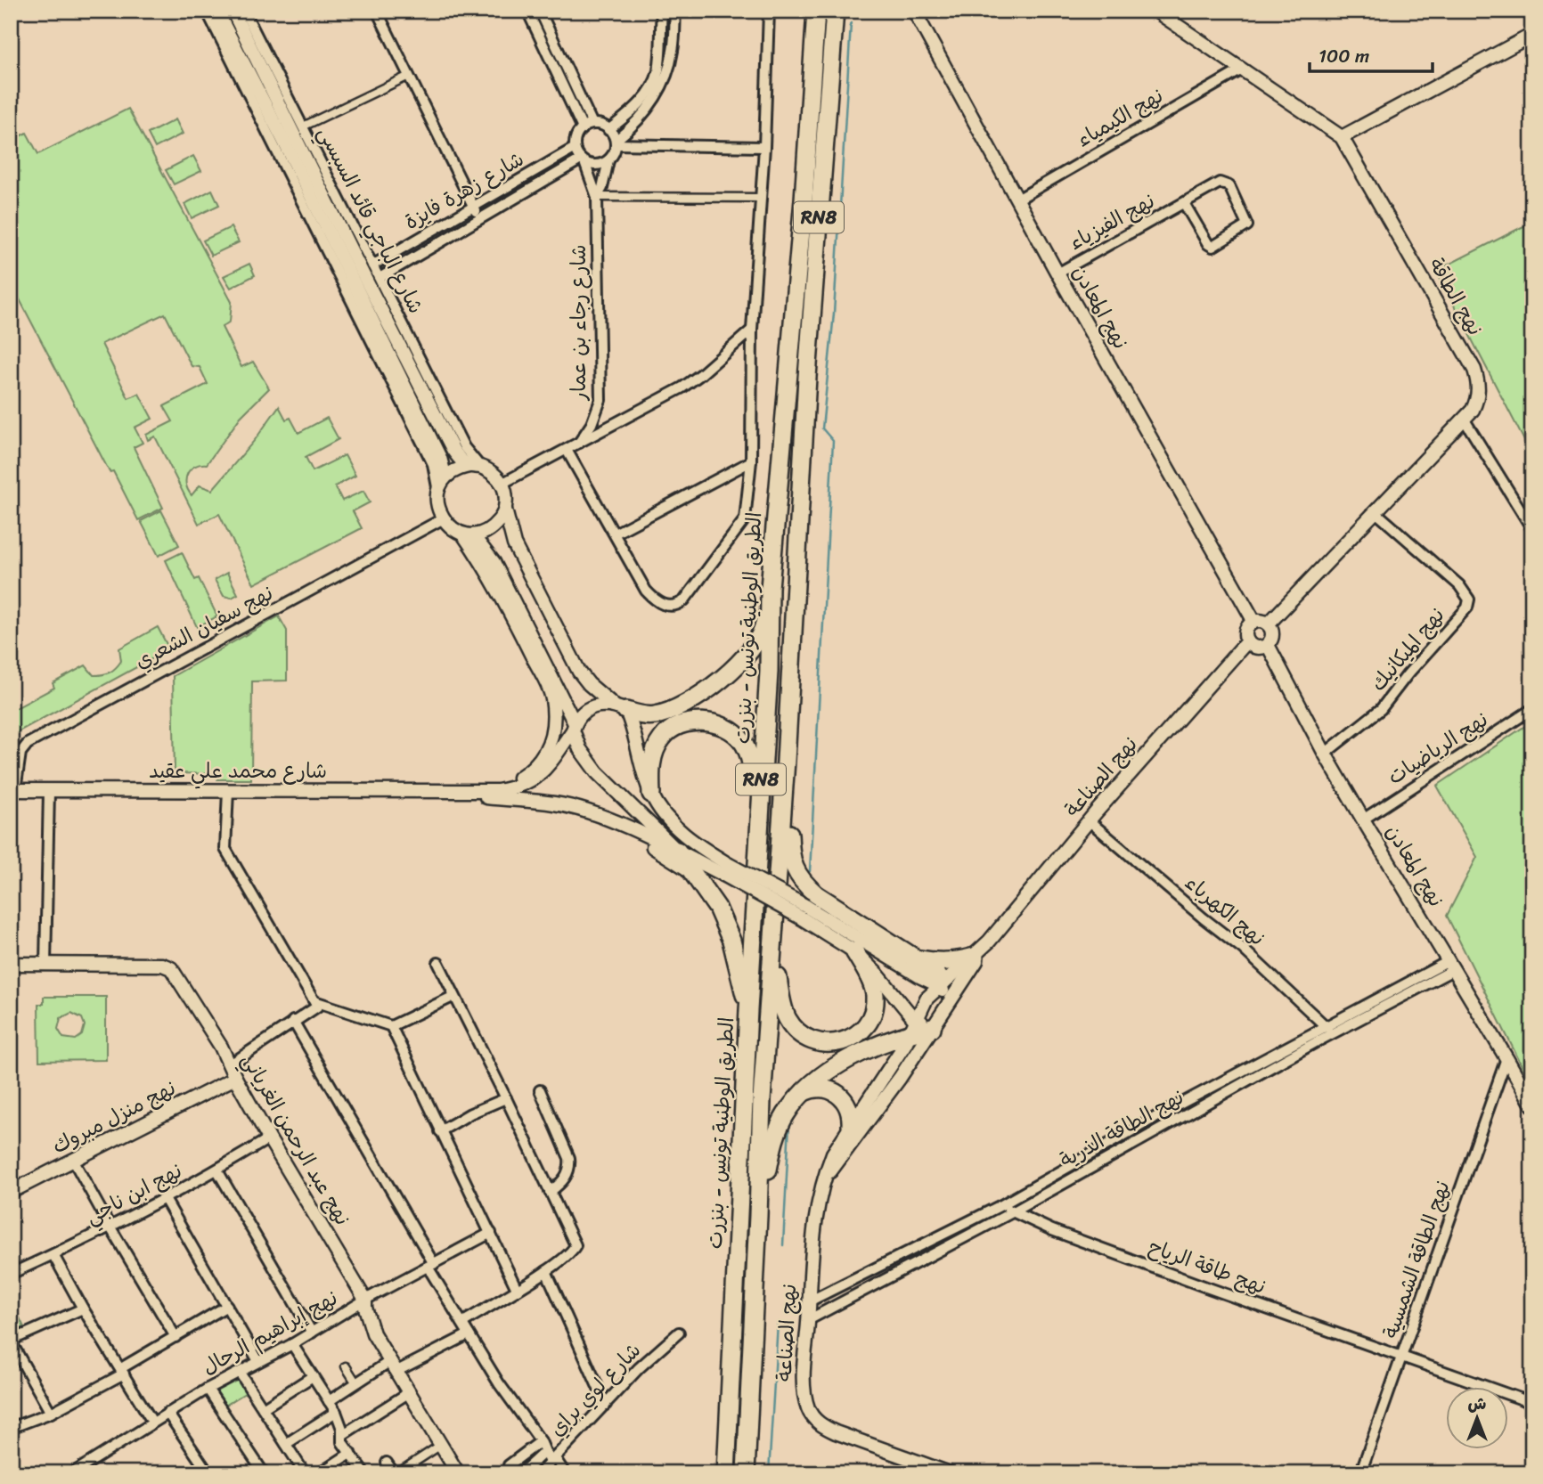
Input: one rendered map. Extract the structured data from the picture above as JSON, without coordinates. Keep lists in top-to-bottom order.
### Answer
{
  "streets": {
    "highway": ["RN8", "الطريق الوطنية تونس - بنزرت"],
    "street": [
      "نهج الكيمياء",
      "شارع زهرة فايزة",
      "شارع الباجي قائد السبسي",
      "نهج الفيزياء",
      "نهج الطاقة",
      "نهج المعادن",
      "شارع رجاء بن عمار",
      "نهج سفيان الشعري",
      "نهج الميكانيك",
      "نهج الرياضيات",
      "شارع محمد علي عقيد",
      "نهج الصناعة",
      "نهج الكهرباء",
      "نهج منزل مبروك",
      "نهج الطاقة الذرية",
      "نهج عبد الرحمن الغرياني",
      "نهج ابن ناجي",
      "نهج الطاقة الشمسية",
      "نهج طاقة الرياح",
      "نهج إبراهيم الرحال",
      "شارع لوي براي"
    ]
  },
  "crossings": [
    ["نهج الكيمياء", "نهج المعادن"],
    ["شارع زهرة فايزة", "شارع الباجي قائد السبسي"],
    ["شارع زهرة فايزة", "شارع رجاء بن عمار"],
    ["RN8", "الطريق الوطنية تونس - بنزرت"],
    ["شارع الباجي قائد السبسي", "نهج سفيان الشعري"],
    ["نهج الفيزياء", "نهج المعادن"],
    ["نهج الطاقة", "نهج المعادن"],
    ["نهج الطاقة", "نهج الميكانيك"],
    ["نهج الطاقة", "نهج الصناعة"],
    ["نهج المعادن", "نهج الميكانيك"],
    ["نهج المعادن", "نهج الرياضيات"],
    ["نهج المعادن", "نهج الصناعة"],
    ["نهج المعادن", "نهج الطاقة الذرية"],
    ["نهج المعادن", "نهج الطاقة الشمسية"],
    ["نهج سفيان الشعري", "شارع محمد علي عقيد"],
    ["نهج الصناعة", "نهج الكهرباء"],
    ["نهج الصناعة", "نهج الطاقة الذرية"],
    ["نهج الكهرباء", "نهج الطاقة الذرية"],
    ["نهج منزل مبروك", "نهج عبد الرحمن الغرياني"],
    ["نهج الطاقة الذرية", "نهج طاقة الرياح"],
    ["نهج عبد الرحمن الغرياني", "نهج ابن ناجي"],
    ["نهج عبد الرحمن الغرياني", "نهج إبراهيم الرحال"],
    ["نهج الطاقة الشمسية", "نهج طاقة الرياح"]
  ],
  "scale_bar": "100 m",
  "north": "top"
}
